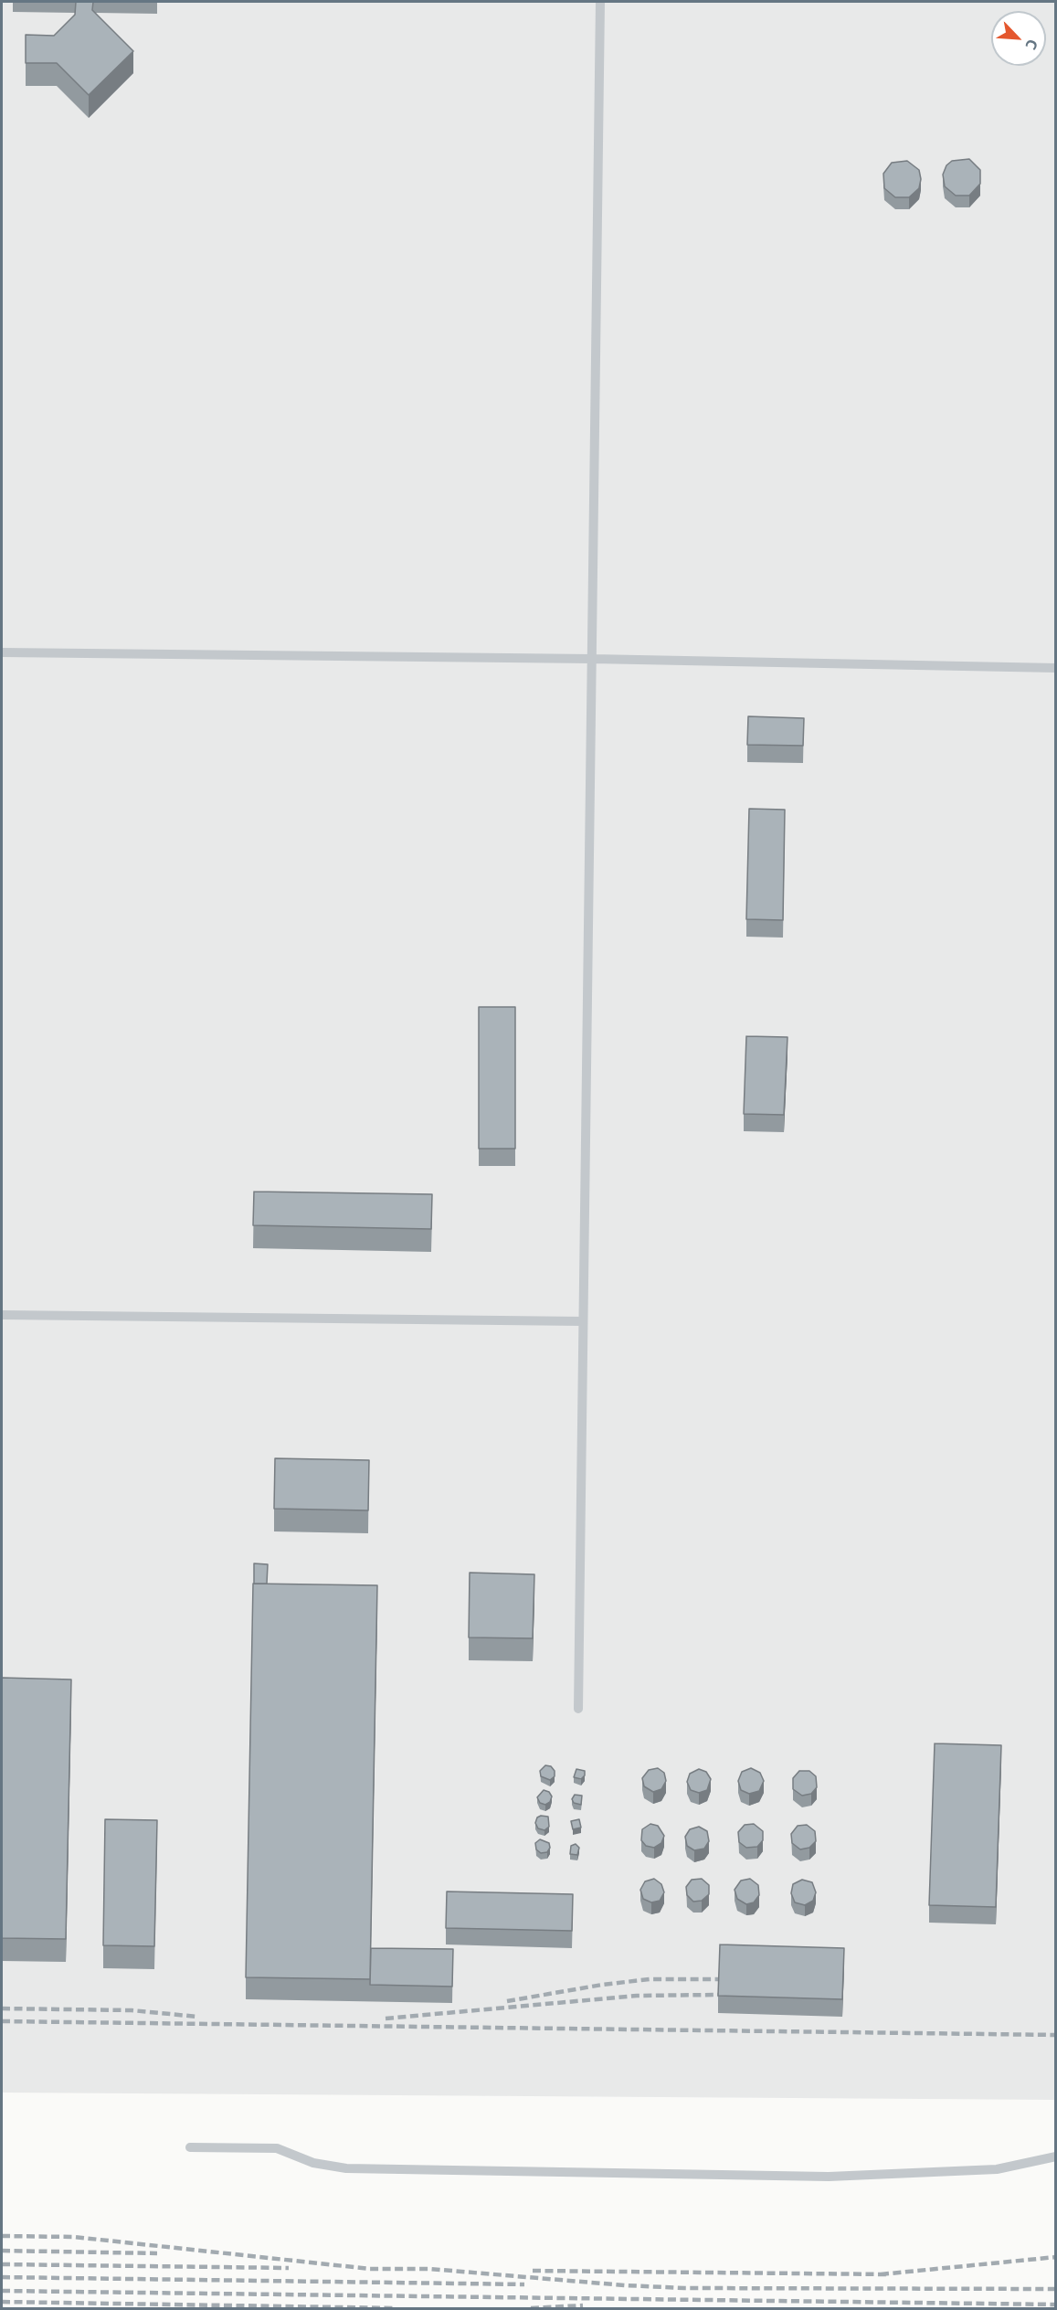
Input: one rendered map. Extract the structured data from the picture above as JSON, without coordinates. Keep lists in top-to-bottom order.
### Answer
{
  "north": "bottom right"
}
